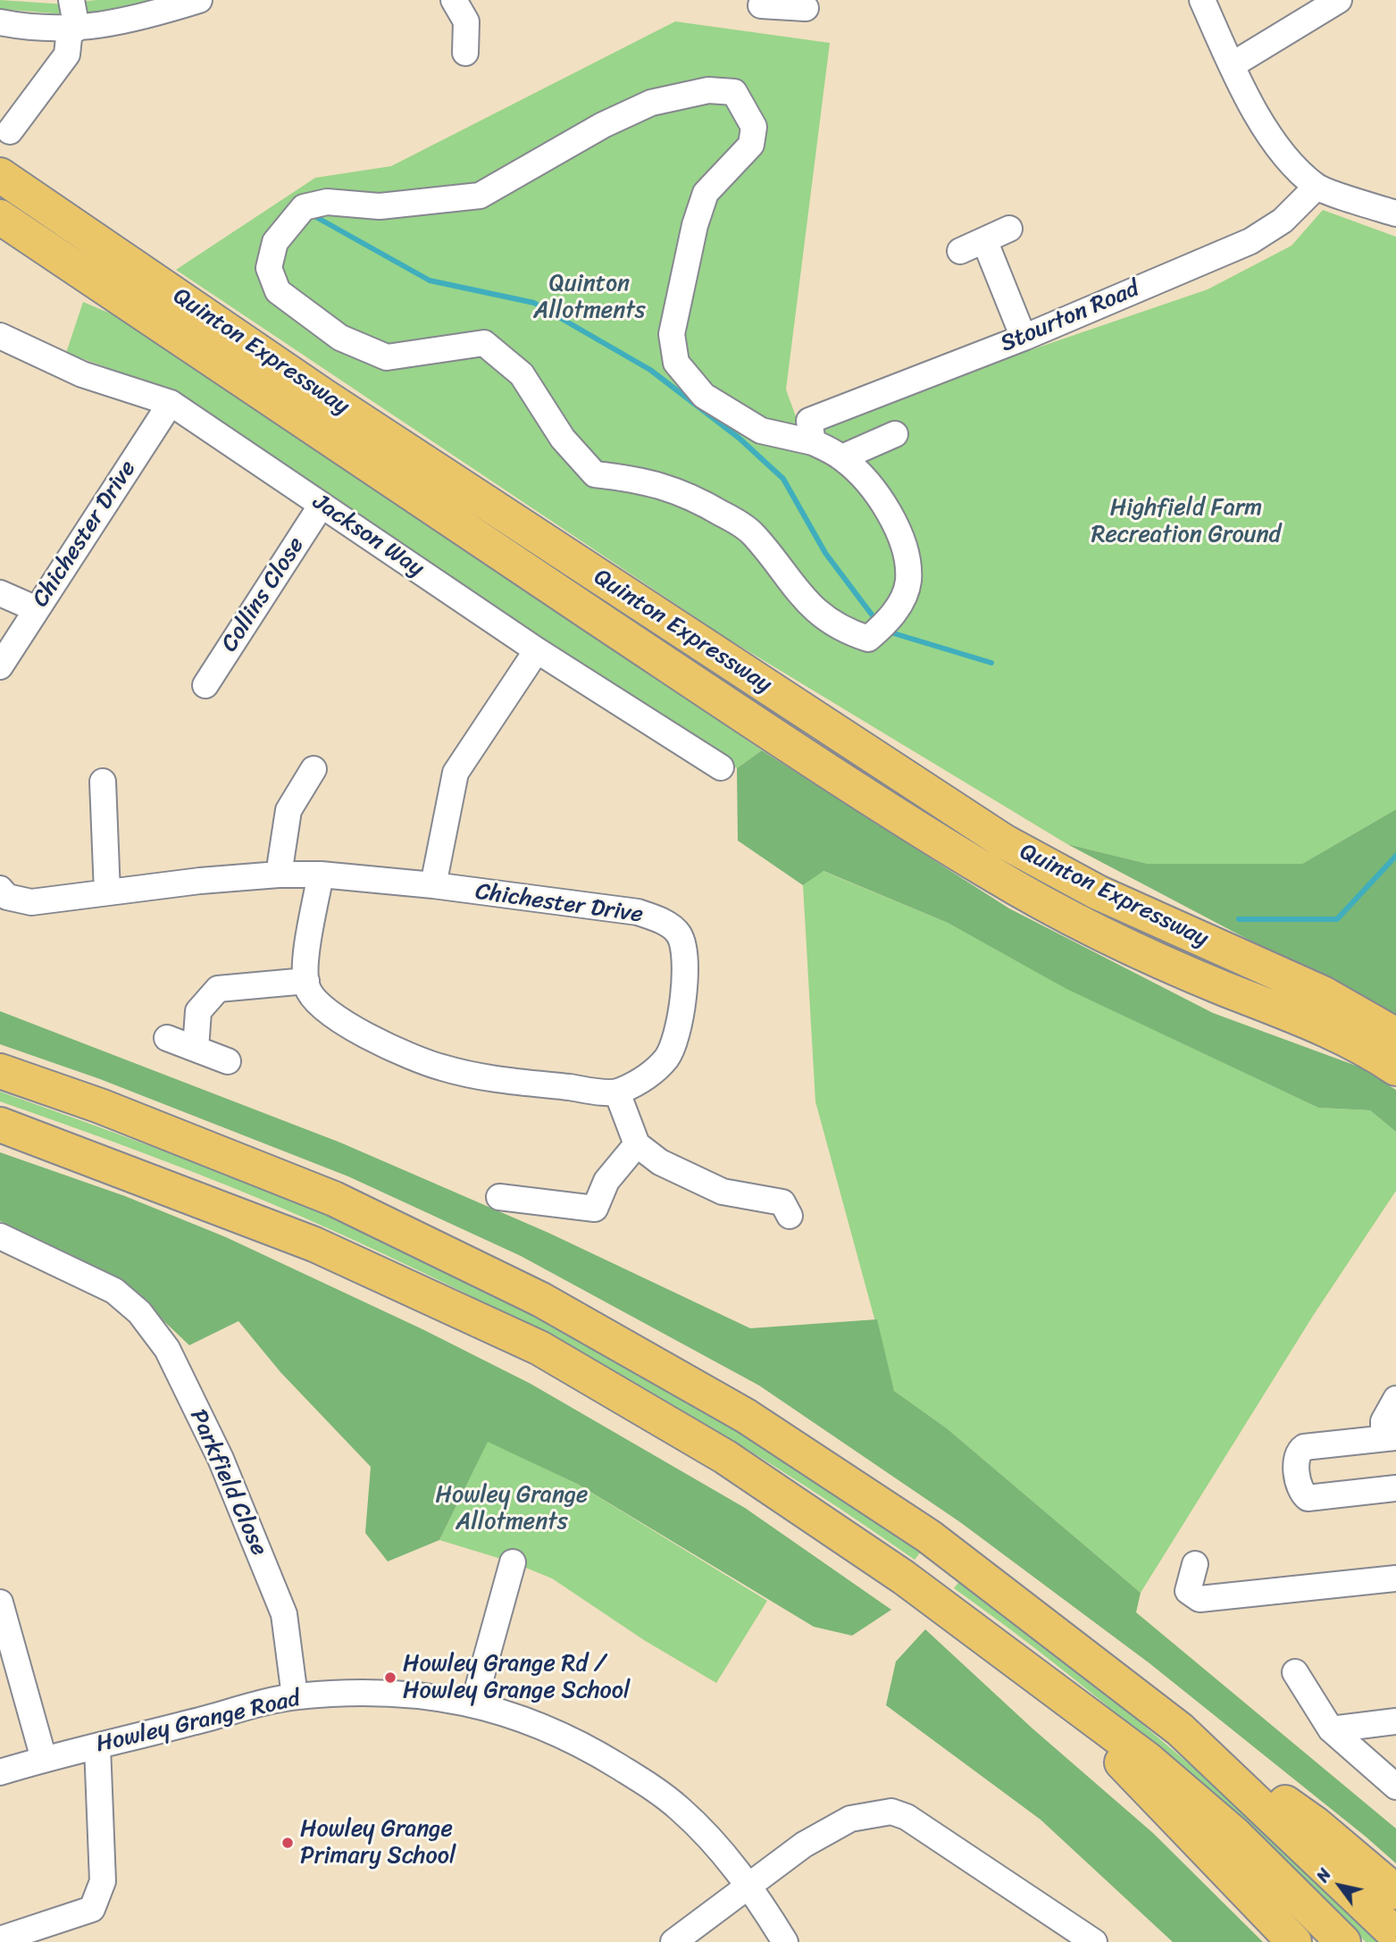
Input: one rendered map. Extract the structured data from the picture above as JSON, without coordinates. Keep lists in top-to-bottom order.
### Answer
{
  "streets": {
    "highway": ["Quinton Expressway"],
    "street": [
      "Stourton Road",
      "Chichester Drive",
      "Jackson Way",
      "Collins Close",
      "Parkfield Close",
      "Howley Grange Road"
    ]
  },
  "crossings": [
    ["Chichester Drive", "Jackson Way"],
    ["Jackson Way", "Collins Close"],
    ["Parkfield Close", "Howley Grange Road"]
  ],
  "parks": ["Quinton Allotments", "Highfield Farm Recreation Ground", "Howley Grange Allotments"],
  "places": ["Howley Grange Rd / Howley Grange School", "Howley Grange Primary School"],
  "north": "top left"
}
